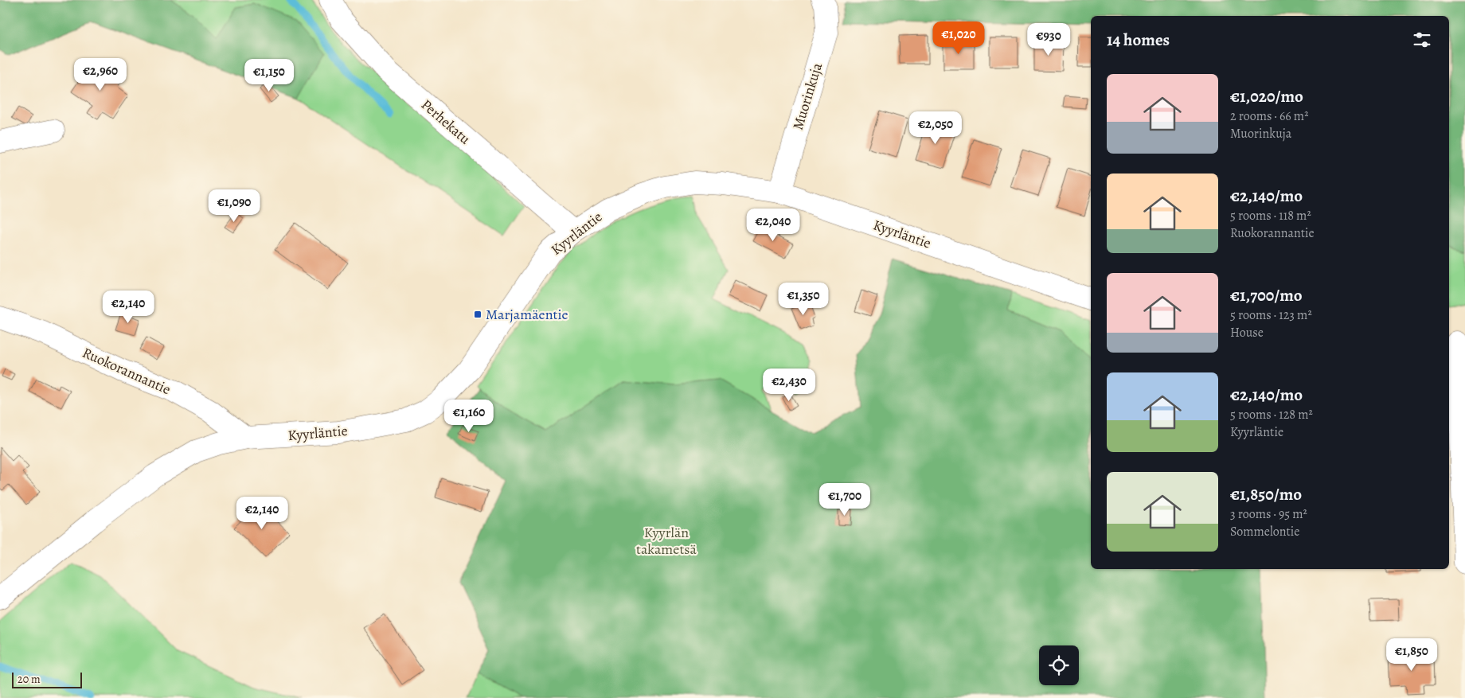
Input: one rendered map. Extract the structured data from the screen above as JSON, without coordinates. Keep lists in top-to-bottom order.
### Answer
{
  "streets": {
    "street": [
      "Muorinkuja",
      "Perhekatu",
      "Kyyrläntie",
      "Ruokorannantie"
    ]
  },
  "crossings": [
    ["Muorinkuja", "Kyyrläntie"],
    ["Perhekatu", "Kyyrläntie"],
    ["Kyyrläntie", "Ruokorannantie"]
  ],
  "parks": ["Kyyrlän takametsä"],
  "places": {
    "transit": ["Marjamäentie"]
  },
  "scale_bar": "20 m",
  "page": {
    "heading": "14 homes",
    "price": [
      "€1,020",
      "€930",
      "€2,960",
      "€1,150",
      "€2,050",
      "€1,090",
      "€2,040",
      "€1,350",
      "€2,140",
      "€2,430",
      "€1,160",
      "€1,700",
      "€2,140",
      "€1,850"
    ],
    "list": [
      {
        "name": "€1,020/mo",
        "note": "2 rooms · 66 m² · Muorinkuja"
      },
      {
        "name": "€2,140/mo",
        "note": "5 rooms · 118 m² · Ruokorannantie"
      },
      {
        "name": "€1,700/mo",
        "note": "5 rooms · 123 m² · House"
      },
      {
        "name": "€2,140/mo",
        "note": "5 rooms · 128 m² · Kyyrläntie"
      },
      {
        "name": "€1,850/mo",
        "note": "3 rooms · 95 m² · Sommelontie"
      }
    ],
    "scale": "20 m"
  }
}
